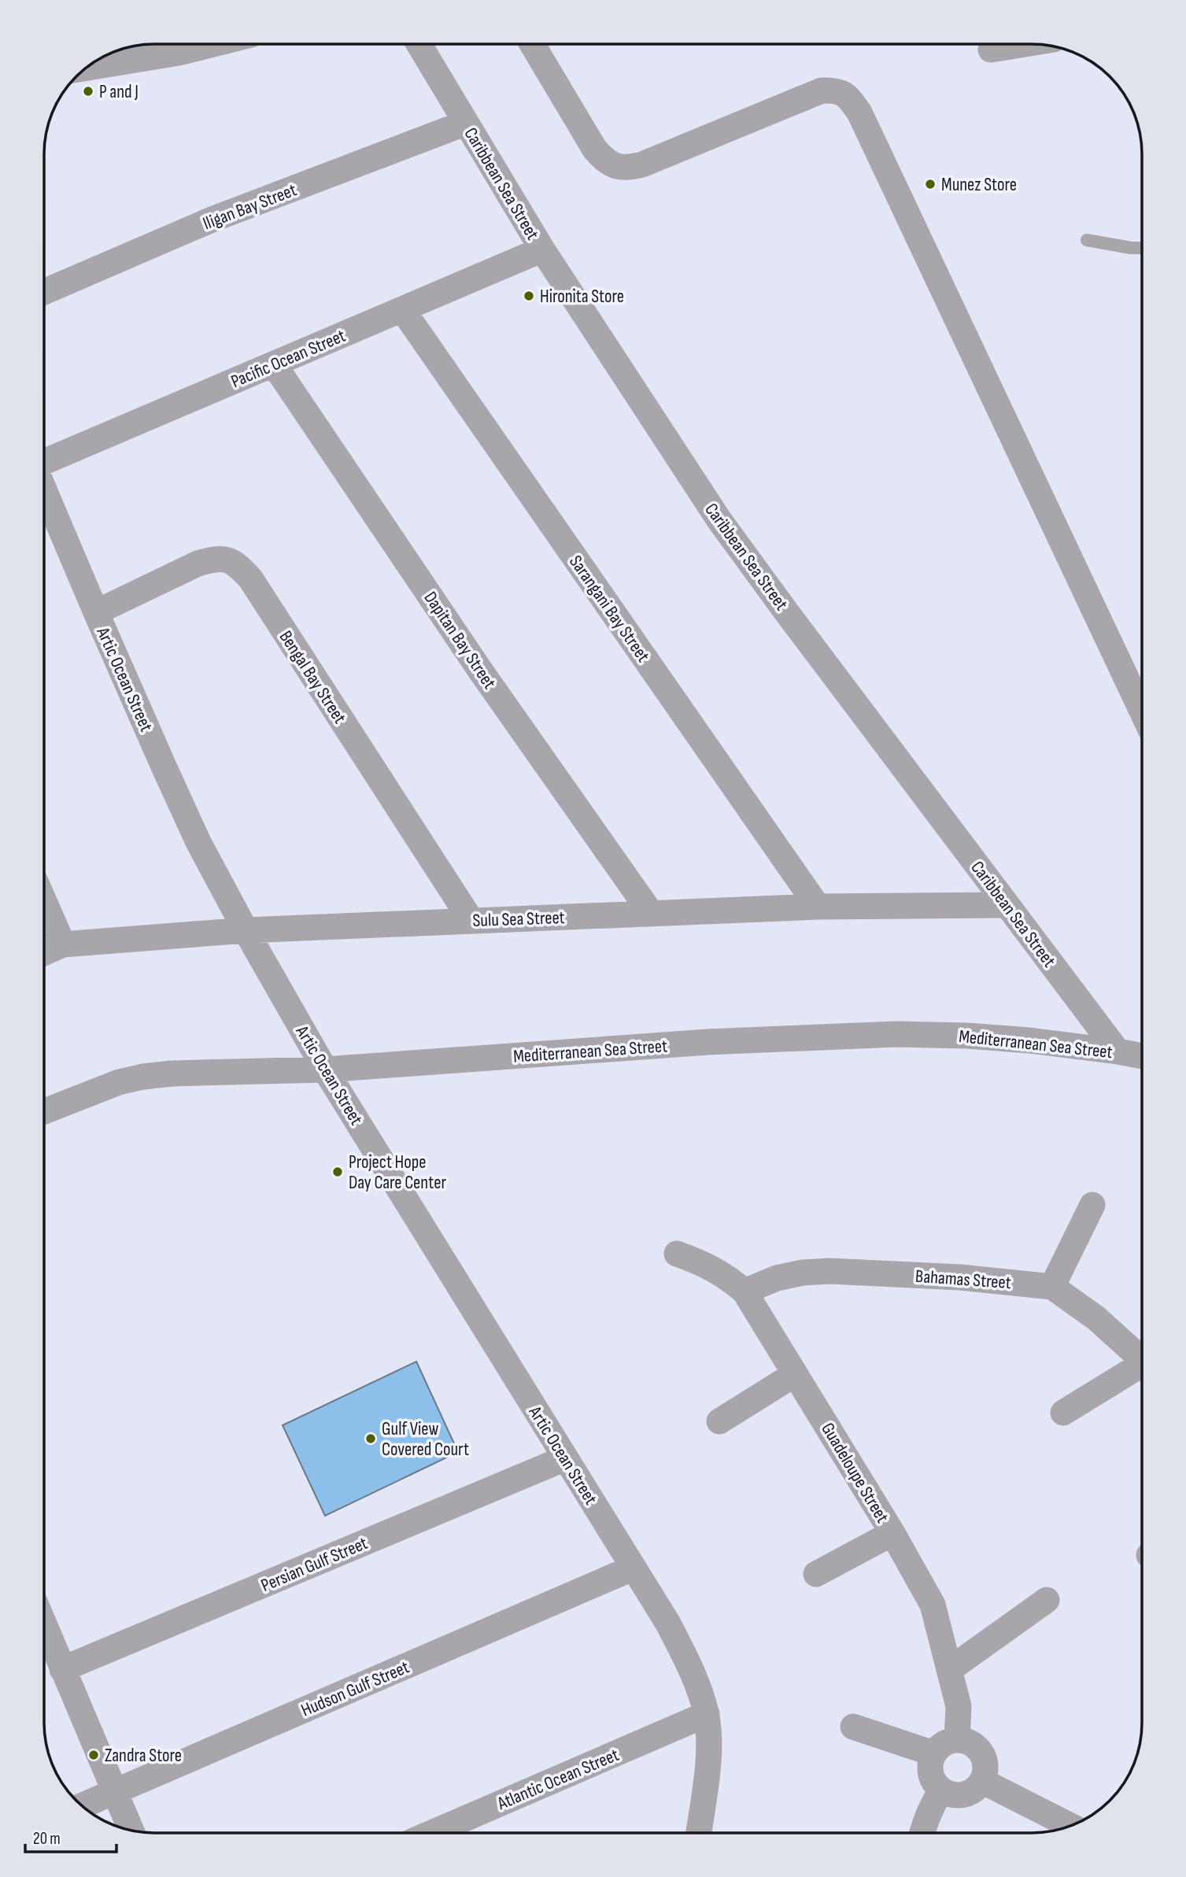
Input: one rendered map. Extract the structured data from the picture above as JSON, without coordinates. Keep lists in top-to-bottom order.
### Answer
{
  "streets": {
    "street": [
      "Caribbean Sea Street",
      "Iligan Bay Street",
      "Pacific Ocean Street",
      "Sarangani Bay Street",
      "Dapitan Bay Street",
      "Bengal Bay Street",
      "Artic Ocean Street",
      "Sulu Sea Street",
      "Mediterranean Sea Street",
      "Bahamas Street",
      "Guadeloupe Street",
      "Persian Gulf Street",
      "Hudson Gulf Street",
      "Atlantic Ocean Street"
    ]
  },
  "crossings": [
    ["Caribbean Sea Street", "Iligan Bay Street"],
    ["Caribbean Sea Street", "Pacific Ocean Street"],
    ["Caribbean Sea Street", "Sulu Sea Street"],
    ["Caribbean Sea Street", "Mediterranean Sea Street"],
    ["Pacific Ocean Street", "Sarangani Bay Street"],
    ["Pacific Ocean Street", "Dapitan Bay Street"],
    ["Sarangani Bay Street", "Sulu Sea Street"],
    ["Dapitan Bay Street", "Sulu Sea Street"],
    ["Bengal Bay Street", "Artic Ocean Street"],
    ["Bengal Bay Street", "Sulu Sea Street"],
    ["Artic Ocean Street", "Sulu Sea Street"],
    ["Artic Ocean Street", "Mediterranean Sea Street"],
    ["Artic Ocean Street", "Persian Gulf Street"],
    ["Artic Ocean Street", "Hudson Gulf Street"],
    ["Artic Ocean Street", "Atlantic Ocean Street"],
    ["Bahamas Street", "Guadeloupe Street"]
  ],
  "places": [
    "P and J",
    "Munez Store",
    "Hironita Store",
    "Project Hope Day Care Center",
    "Gulf View Covered Court",
    "Zandra Store"
  ],
  "scale_bar": "20 m"
}
